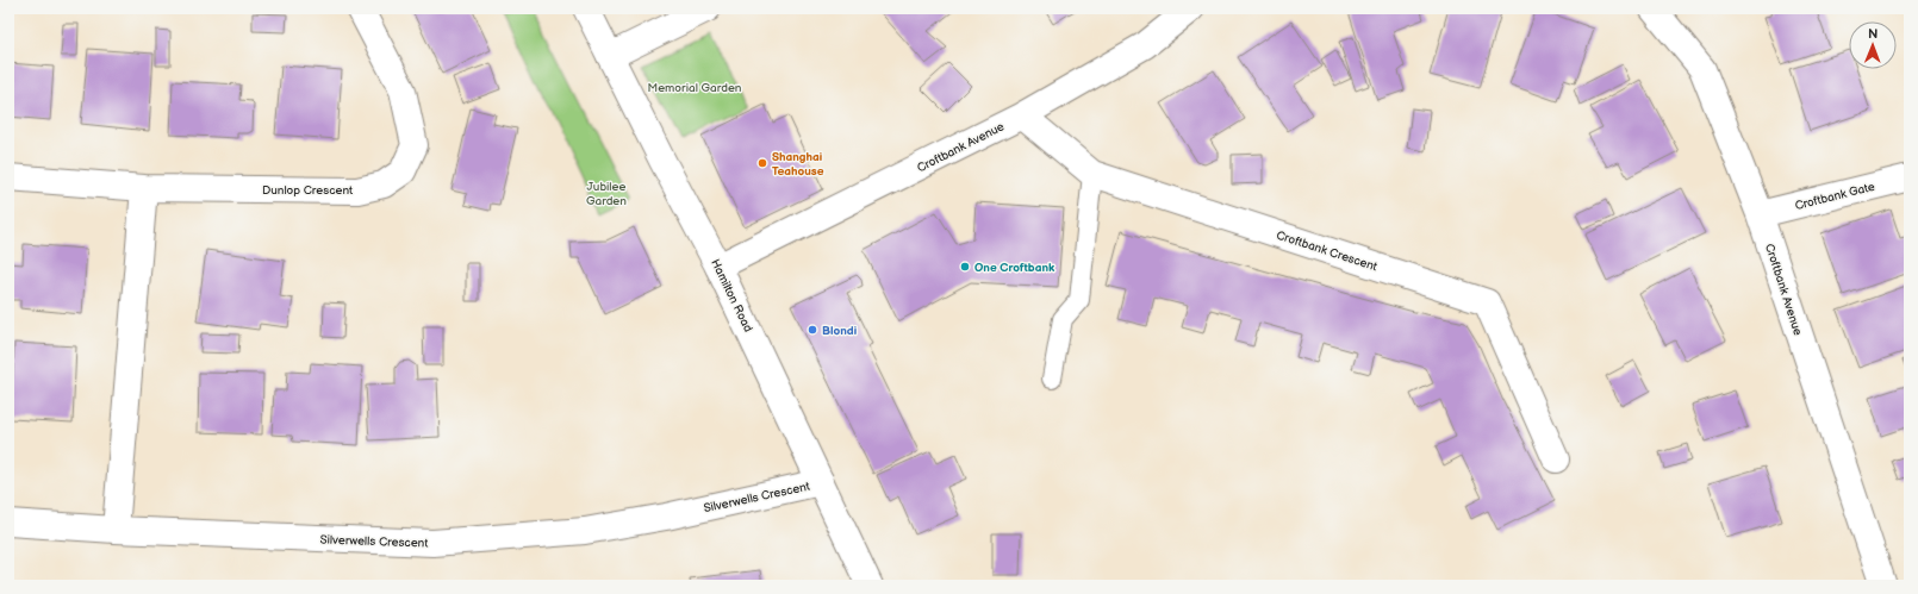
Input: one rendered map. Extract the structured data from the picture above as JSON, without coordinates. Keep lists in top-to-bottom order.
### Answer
{
  "streets": {
    "street": [
      "Croftbank Avenue",
      "Dunlop Crescent",
      "Croftbank Gate",
      "Croftbank Crescent",
      "Hamilton Road",
      "Silverwells Crescent"
    ]
  },
  "crossings": [
    ["Croftbank Avenue", "Croftbank Gate"],
    ["Croftbank Avenue", "Croftbank Crescent"],
    ["Croftbank Avenue", "Hamilton Road"],
    ["Hamilton Road", "Silverwells Crescent"]
  ],
  "parks": ["Memorial Garden", "Jubilee Garden"],
  "places": ["Shanghai Teahouse", "One Croftbank", "Blondi"],
  "north": "top"
}
